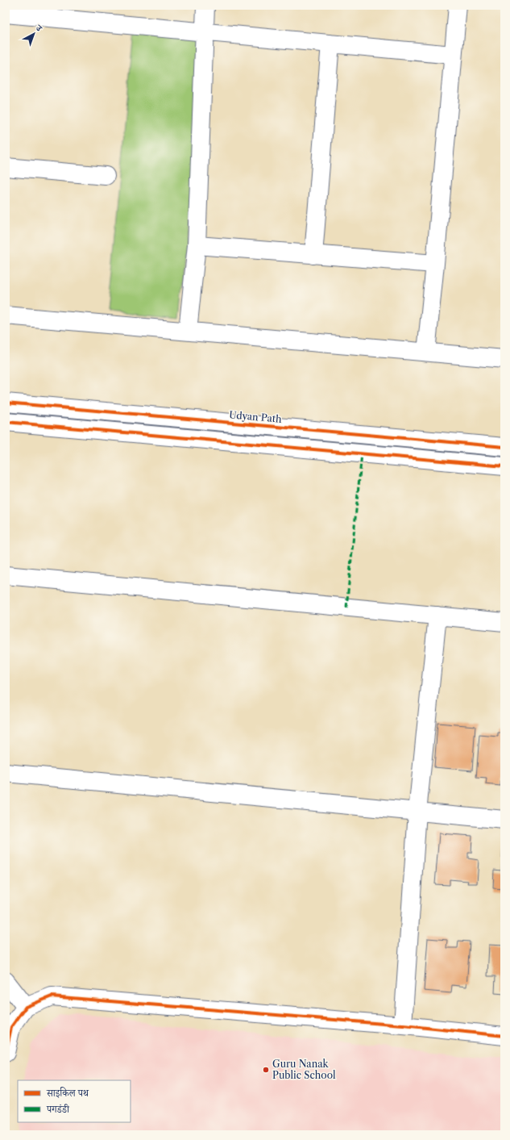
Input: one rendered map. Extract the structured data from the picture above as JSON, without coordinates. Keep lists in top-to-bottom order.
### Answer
{
  "streets": {
    "street": ["Udyan Path"]
  },
  "places": ["Guru Nanak Public School"],
  "legend": ["साइकिल पथ", "पगडंडी"],
  "north": "top right"
}
